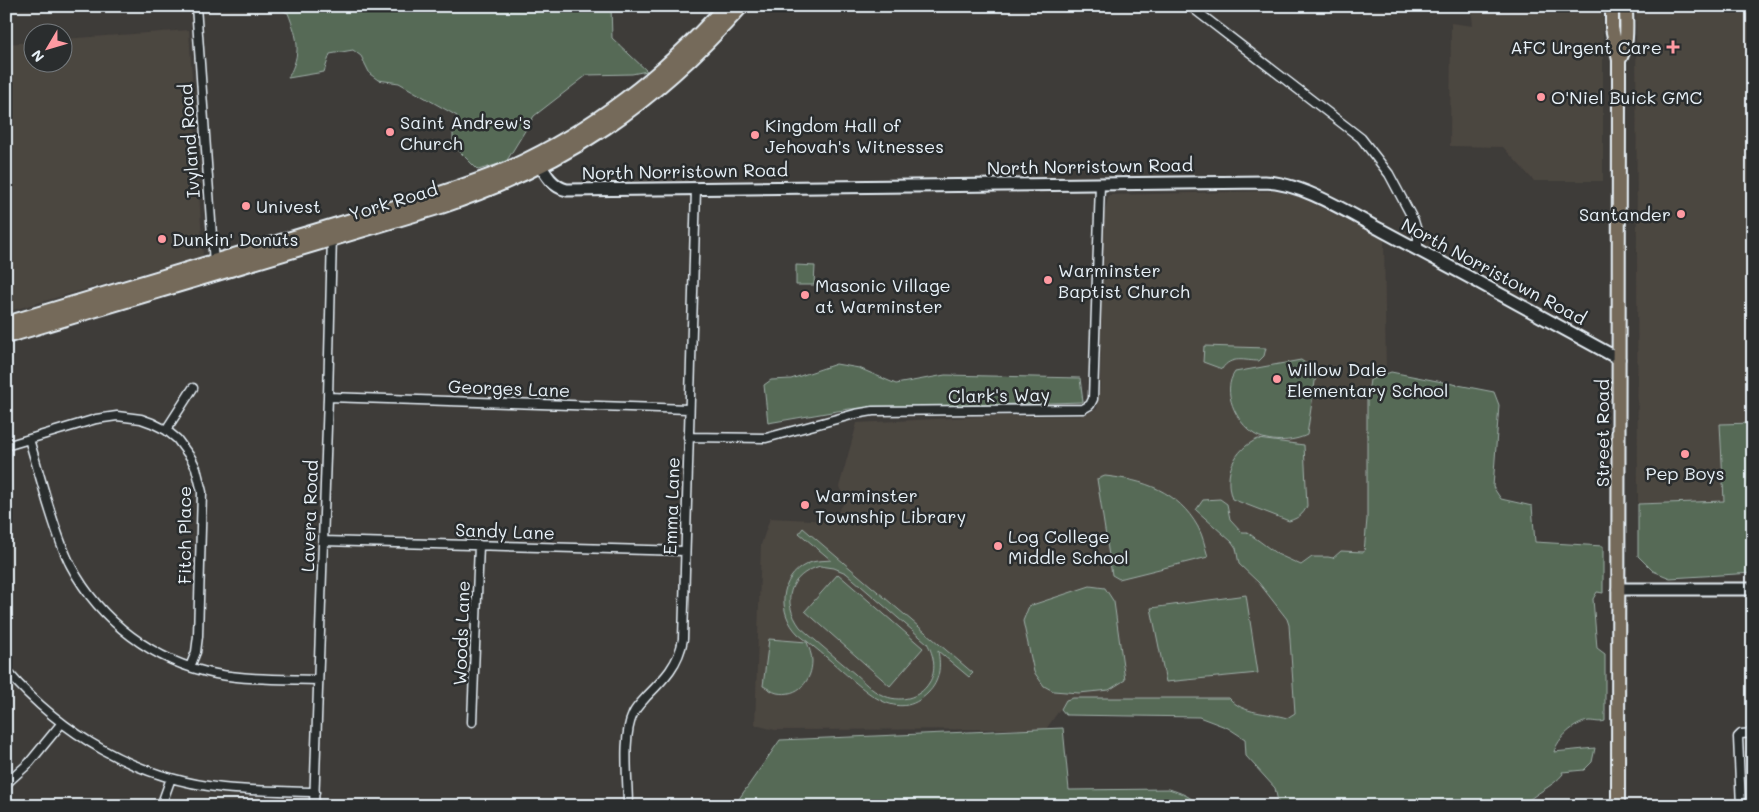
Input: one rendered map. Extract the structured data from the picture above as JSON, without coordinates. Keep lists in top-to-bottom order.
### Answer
{
  "streets": {
    "highway": ["York Road"],
    "main road": ["Street Road"],
    "street": [
      "Ivyland Road",
      "North Norristown Road",
      "Georges Lane",
      "Clark's Way",
      "Emma Lane",
      "Lavera Road",
      "Sandy Lane",
      "Fitch Place",
      "Woods Lane"
    ]
  },
  "crossings": [
    ["Ivyland Road", "York Road"],
    ["North Norristown Road", "York Road"],
    ["North Norristown Road", "Clark's Way"],
    ["North Norristown Road", "Street Road"],
    ["North Norristown Road", "Emma Lane"],
    ["York Road", "Lavera Road"],
    ["Georges Lane", "Emma Lane"],
    ["Georges Lane", "Lavera Road"],
    ["Clark's Way", "Emma Lane"],
    ["Emma Lane", "Sandy Lane"],
    ["Lavera Road", "Sandy Lane"],
    ["Sandy Lane", "Woods Lane"]
  ],
  "places": {
    "health": ["AFC Urgent Care"],
    "other": [
      "O'Niel Buick GMC",
      "Saint Andrew's Church",
      "Kingdom Hall of Jehovah's Witnesses",
      "Univest",
      "Santander",
      "Dunkin' Donuts",
      "Warminster Baptist Church",
      "Masonic Village at Warminster",
      "Willow Dale Elementary School",
      "Pep Boys",
      "Warminster Township Library",
      "Log College Middle School"
    ]
  },
  "north": "bottom left"
}
